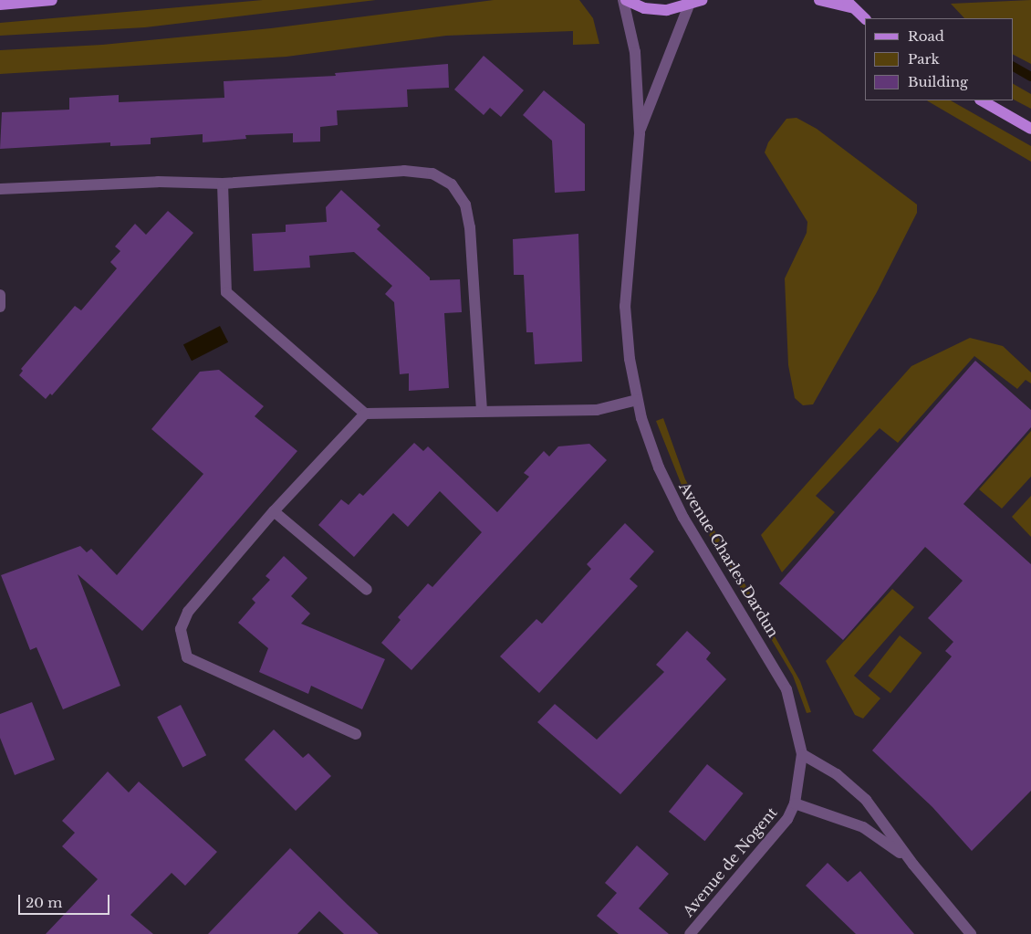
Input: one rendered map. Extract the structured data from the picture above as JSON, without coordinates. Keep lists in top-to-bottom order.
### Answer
{
  "streets": {
    "street": ["Avenue Charles Dardun", "Avenue de Nogent"]
  },
  "crossings": [
    ["Avenue Charles Dardun", "Avenue de Nogent"]
  ],
  "legend": ["Road", "Park", "Building"],
  "scale_bar": "20 m"
}
